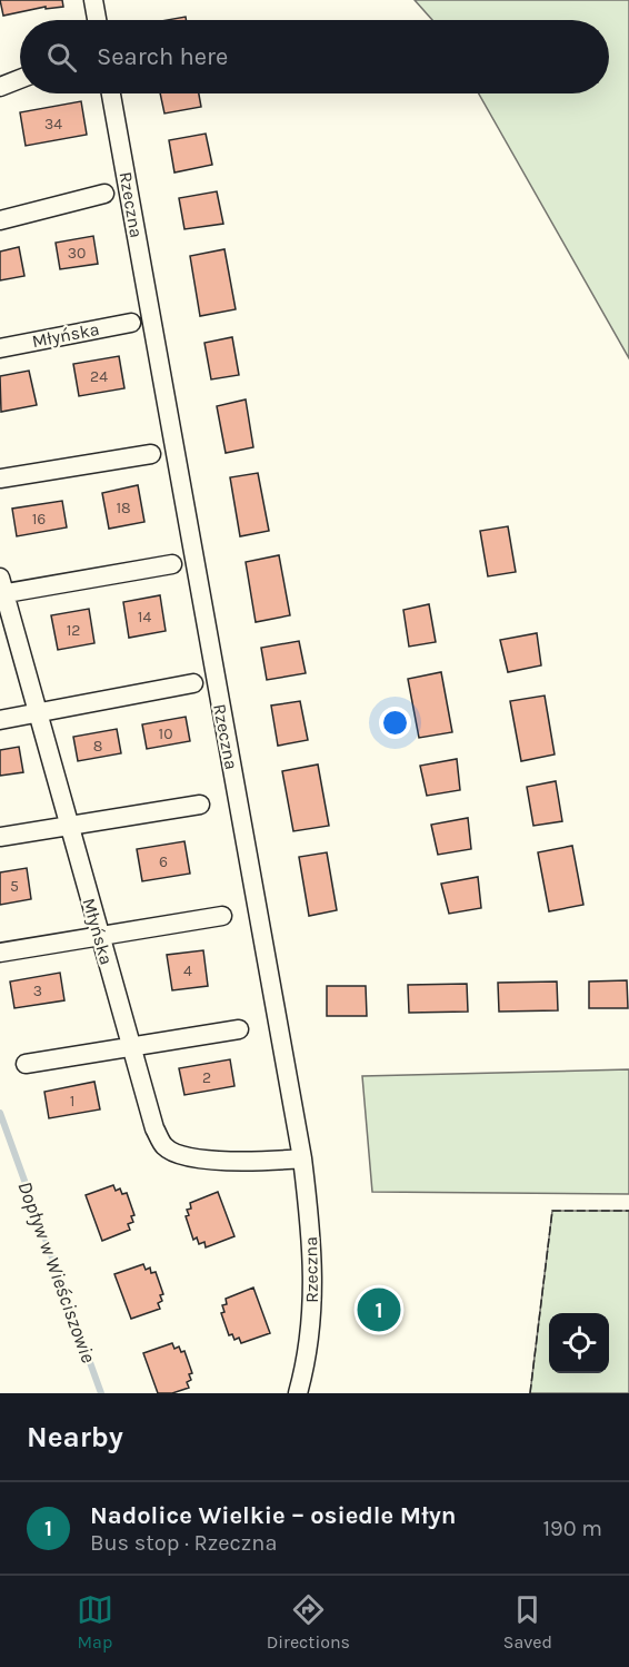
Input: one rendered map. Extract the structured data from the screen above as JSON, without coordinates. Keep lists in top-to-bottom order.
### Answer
{
  "streets": {
    "street": ["Rzeczna", "Młyńska"]
  },
  "crossings": [
    ["Rzeczna", "Młyńska"]
  ],
  "water": ["Dopływ w Wieściszowie"],
  "house_numbers": [
    "34",
    "30",
    "24",
    "18",
    "16",
    "14",
    "12",
    "10",
    "8",
    "6",
    "5",
    "4",
    "3",
    "2",
    "1"
  ],
  "page": {
    "search": "Search here",
    "pins": "1",
    "heading": "Nearby",
    "list": [
      {
        "mark": "1",
        "name": "Nadolice Wielkie – osiedle Młyn",
        "note": "Bus stop · Rzeczna",
        "value": "190 m"
      }
    ],
    "nav": ["Map", "Directions", "Saved"]
  }
}
